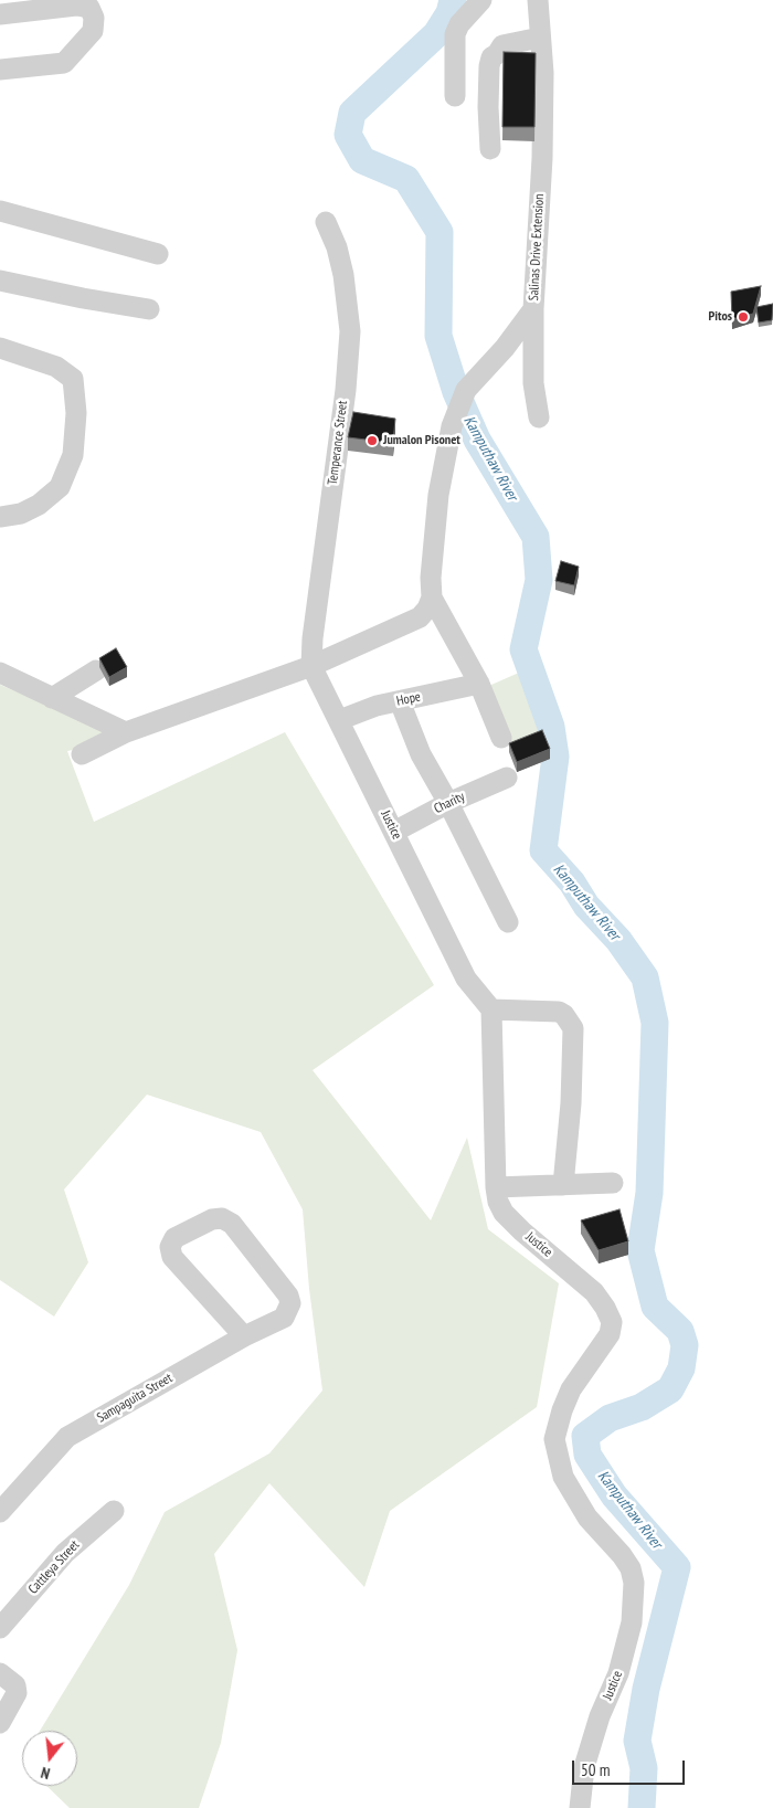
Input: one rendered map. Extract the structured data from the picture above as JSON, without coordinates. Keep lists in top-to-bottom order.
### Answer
{
  "streets": {
    "street": [
      "Salinas Drive Extension",
      "Temperance Street",
      "Hope",
      "Charity",
      "Justice",
      "Sampaguita Street",
      "Cattleya Street"
    ]
  },
  "crossings": [
    ["Temperance Street", "Justice"],
    ["Hope", "Justice"],
    ["Charity", "Justice"]
  ],
  "water": ["Kamputhaw River"],
  "places": ["Pitos", "Jumalon Pisonet"],
  "scale_bar": "50 m",
  "north": "bottom"
}
